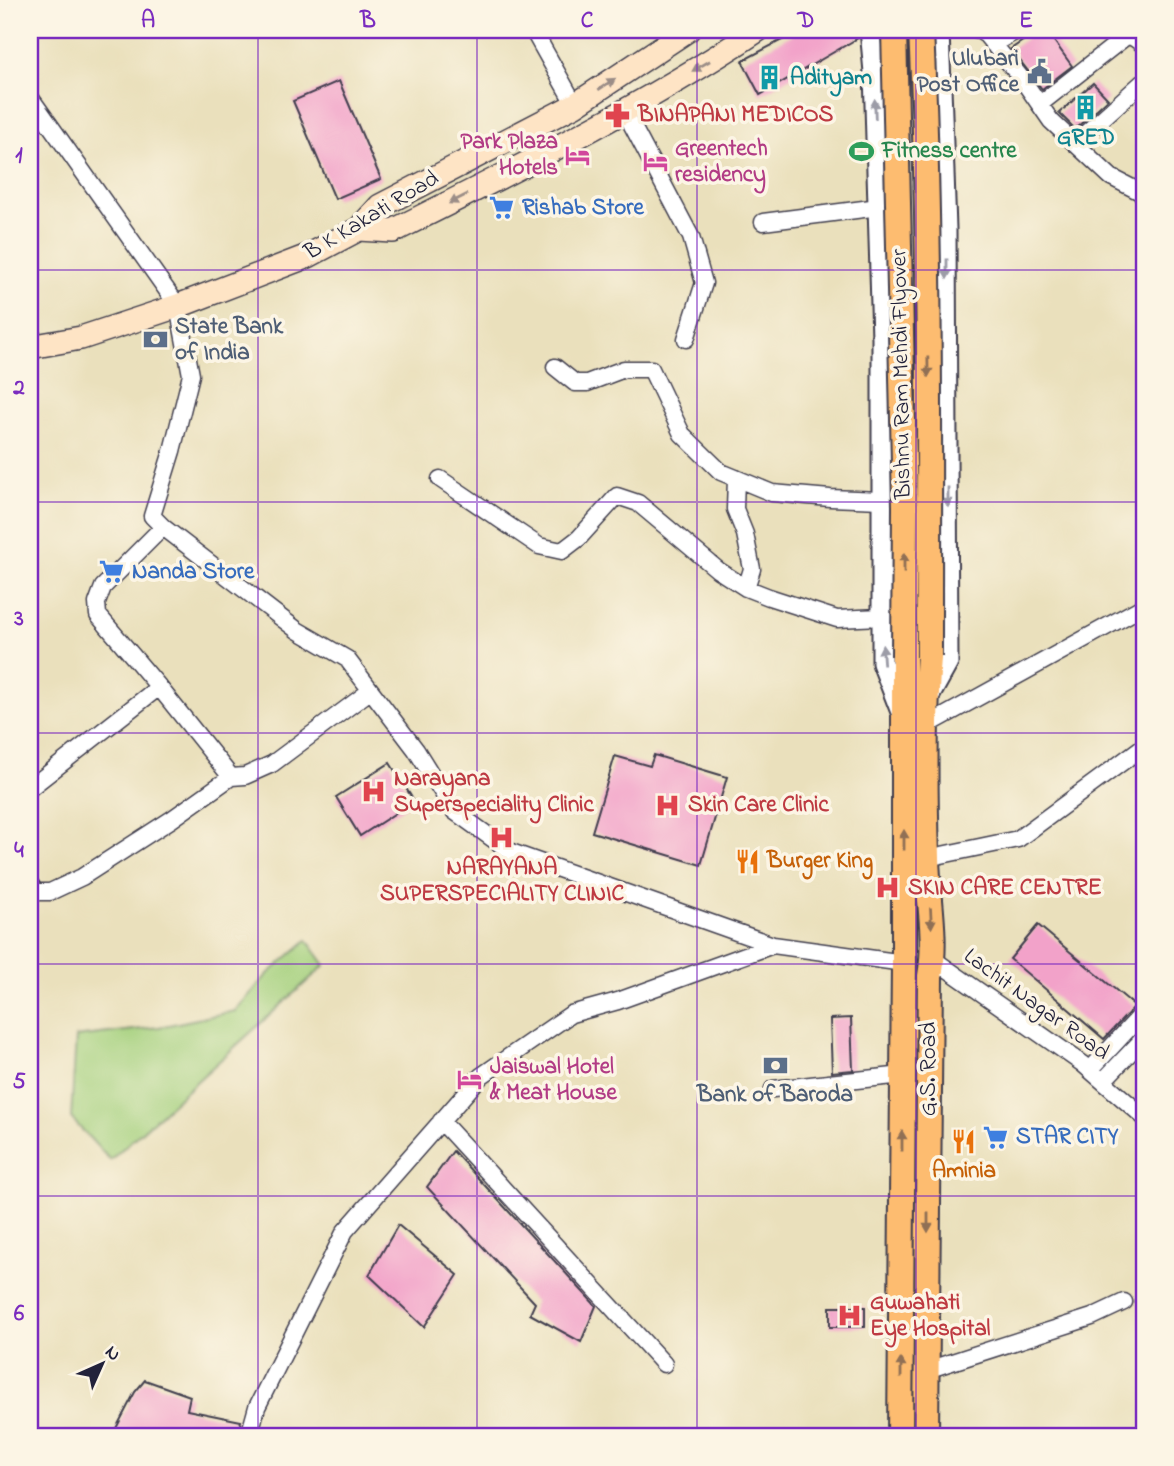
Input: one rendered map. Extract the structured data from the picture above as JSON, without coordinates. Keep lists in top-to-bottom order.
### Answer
{
  "streets": {
    "main road": ["B K Kakati Road", "Bishnu Ram Mehdi Flyover", "G.S. Road"],
    "street": ["Lachit Nagar Road"]
  },
  "crossings": [
    ["Bishnu Ram Mehdi Flyover", "G.S. Road"],
    ["Lachit Nagar Road", "G.S. Road"]
  ],
  "places": {
    "public building": ["Ulubari Post Office"],
    "building": ["Adityam", "GRED"],
    "pharmacy": ["BINAPANI MEDICOS"],
    "sports": ["Fitness centre"],
    "hotel": ["Park Plaza Hotels", "Greentech residency", "Jaiswal Hotel & Meat House"],
    "supermarket": ["Rishab Store", "Nanda Store", "STAR CITY"],
    "bank": ["State Bank of India", "Bank of Baroda"],
    "hospital": [
      "Narayana Superspeciality Clinic",
      "Skin Care Clinic",
      "NARAYANA SUPERSPECIALITY CLINIC",
      "SKIN CARE CENTRE",
      "Guwahati Eye Hospital"
    ],
    "restaurant": ["Burger King", "Aminia"]
  },
  "north": "top right",
  "grid": {
    "columns": [
      "A",
      "B",
      "C",
      "D",
      "E"
    ],
    "rows": [
      "1",
      "2",
      "3",
      "4",
      "5",
      "6"
    ]
  }
}
